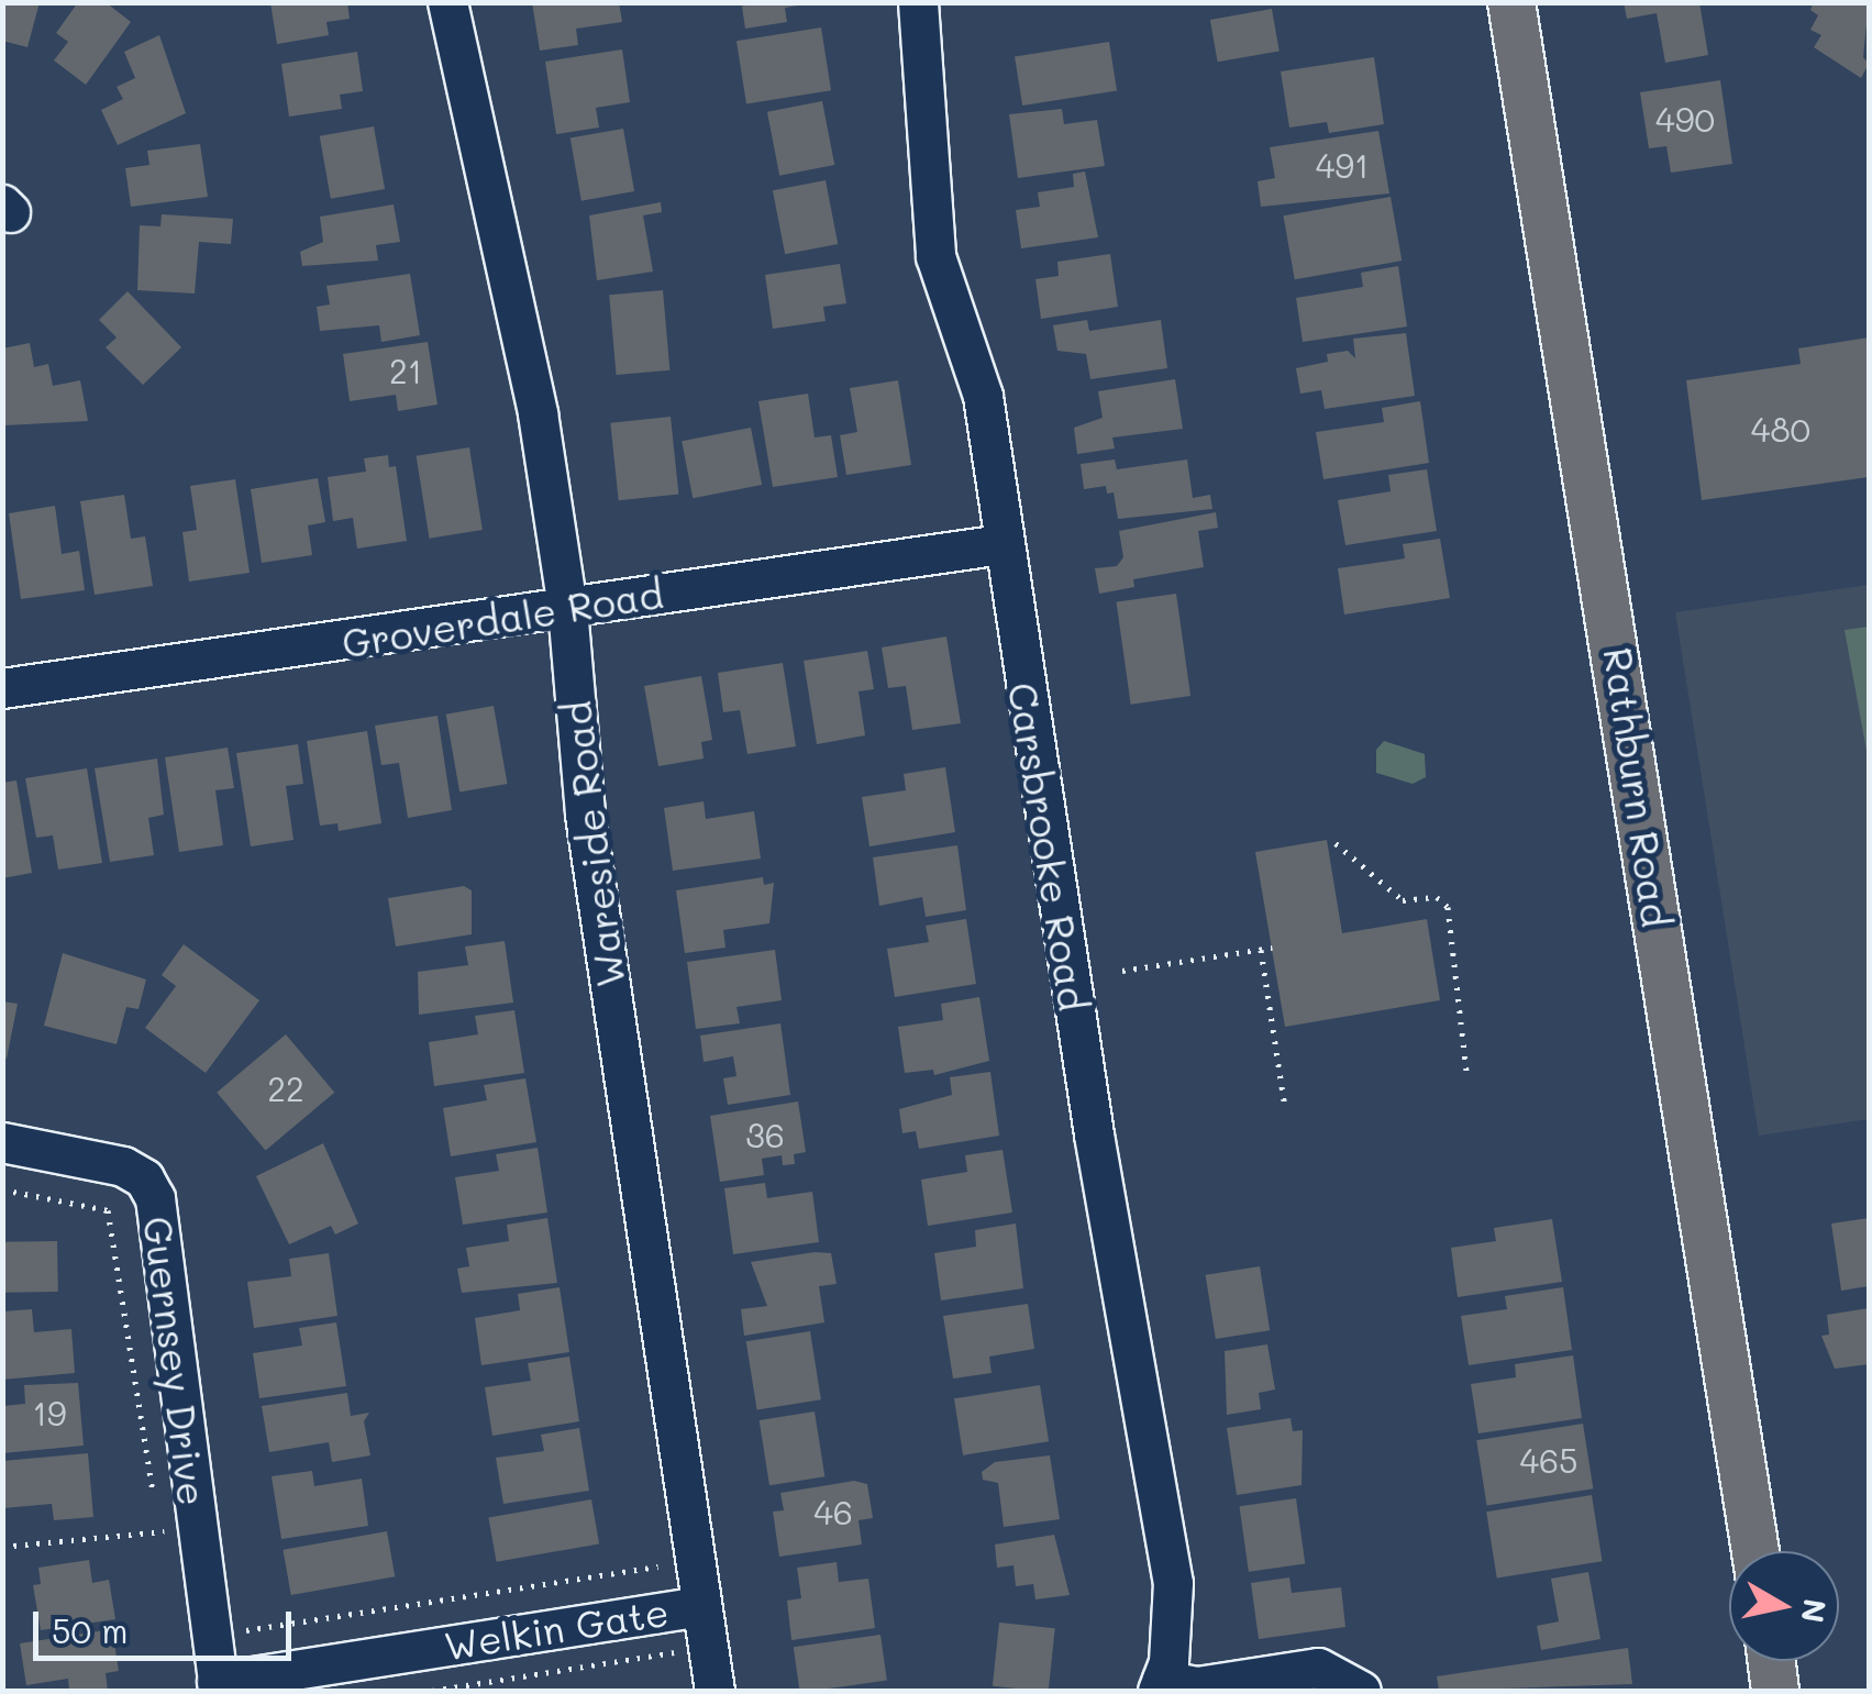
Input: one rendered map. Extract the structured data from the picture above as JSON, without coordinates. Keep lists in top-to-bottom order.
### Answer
{
  "streets": {
    "main road": ["Rathburn Road"],
    "street": [
      "Groverdale Road",
      "Wareside Road",
      "Carsbrooke Road",
      "Guernsey Drive",
      "Welkin Gate"
    ]
  },
  "crossings": [
    ["Groverdale Road", "Wareside Road"],
    ["Groverdale Road", "Carsbrooke Road"],
    ["Wareside Road", "Welkin Gate"],
    ["Guernsey Drive", "Welkin Gate"]
  ],
  "house_numbers": [
    "490",
    "491",
    "21",
    "480",
    "22",
    "36",
    "19",
    "465",
    "46"
  ],
  "scale_bar": "50 m",
  "north": "right"
}
